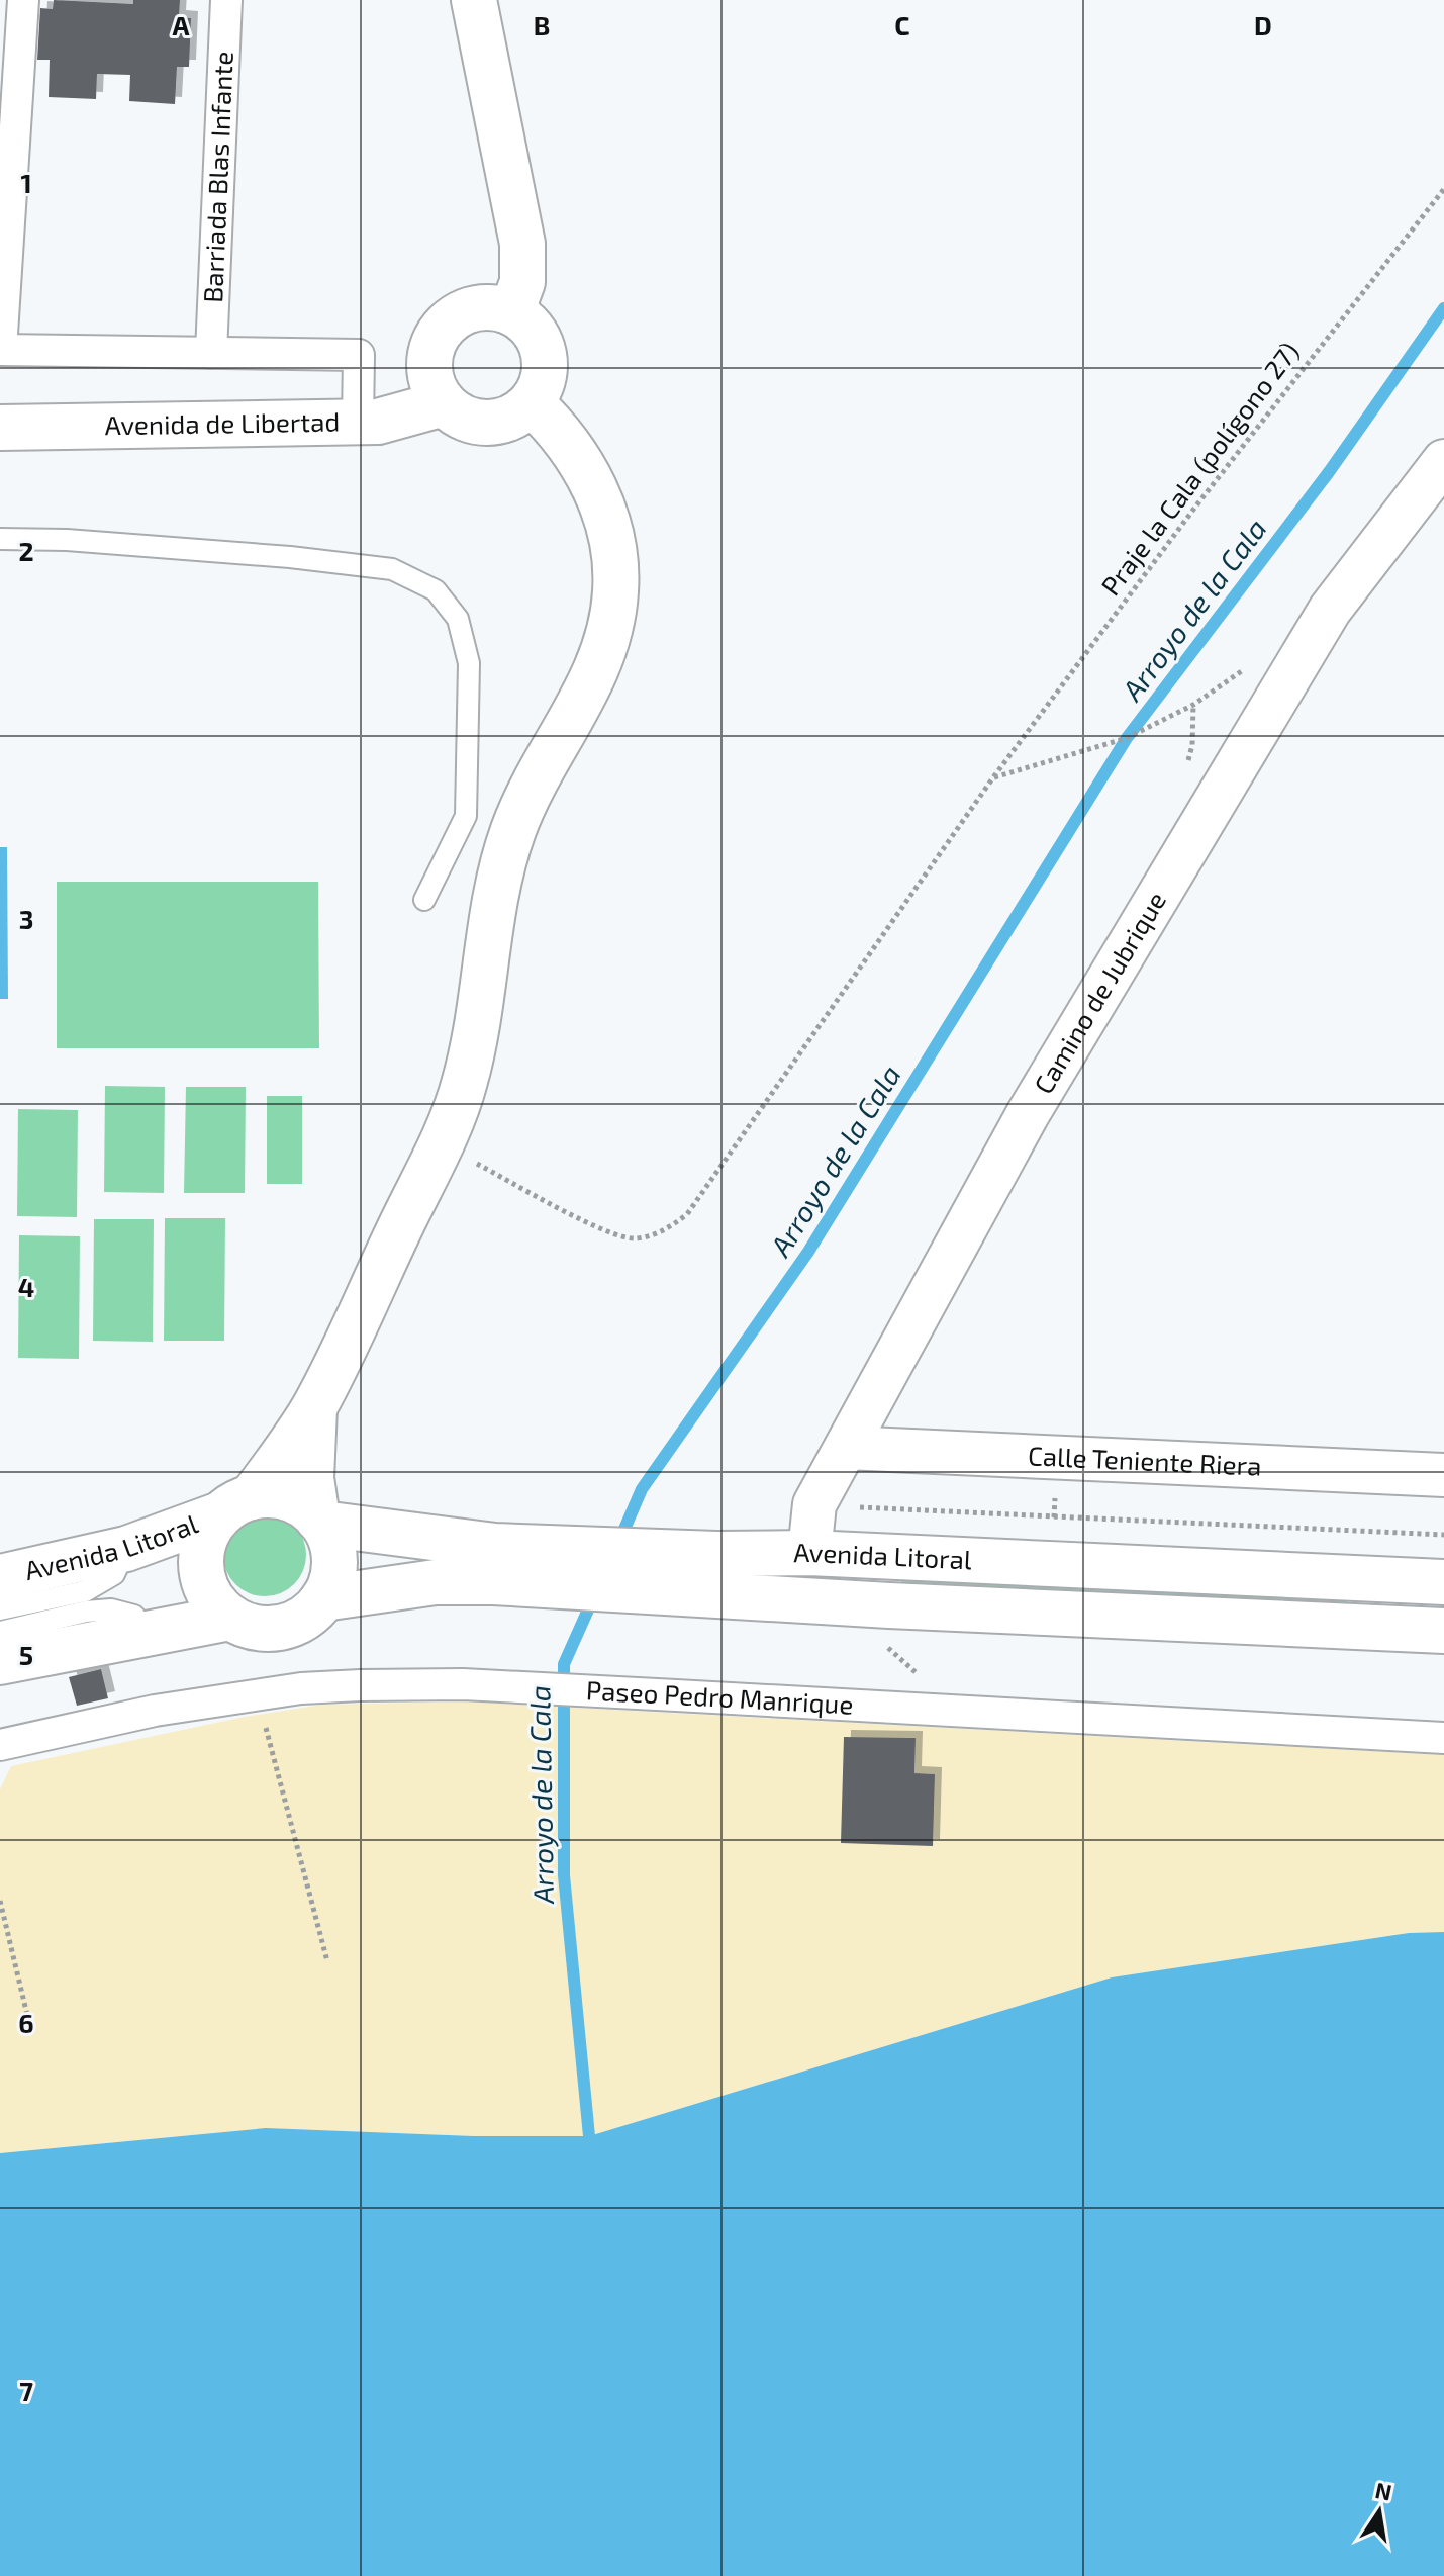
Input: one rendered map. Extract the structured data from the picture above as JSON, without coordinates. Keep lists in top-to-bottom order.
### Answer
{
  "streets": {
    "main road": ["Avenida de Libertad", "Avenida Litoral"],
    "street": [
      "Barriada Blas Infante",
      "Camino de Jubrique",
      "Calle Teniente Riera",
      "Paseo Pedro Manrique"
    ],
    "path": ["Praje la Cala (polígono 27)"]
  },
  "crossings": [
    ["Camino de Jubrique", "Calle Teniente Riera"],
    ["Camino de Jubrique", "Avenida Litoral"]
  ],
  "water": ["Arroyo de la Cala"],
  "north": "top",
  "grid": {
    "columns": [
      "A",
      "B",
      "C",
      "D"
    ],
    "rows": [
      "1",
      "2",
      "3",
      "4",
      "5",
      "6",
      "7"
    ]
  }
}
